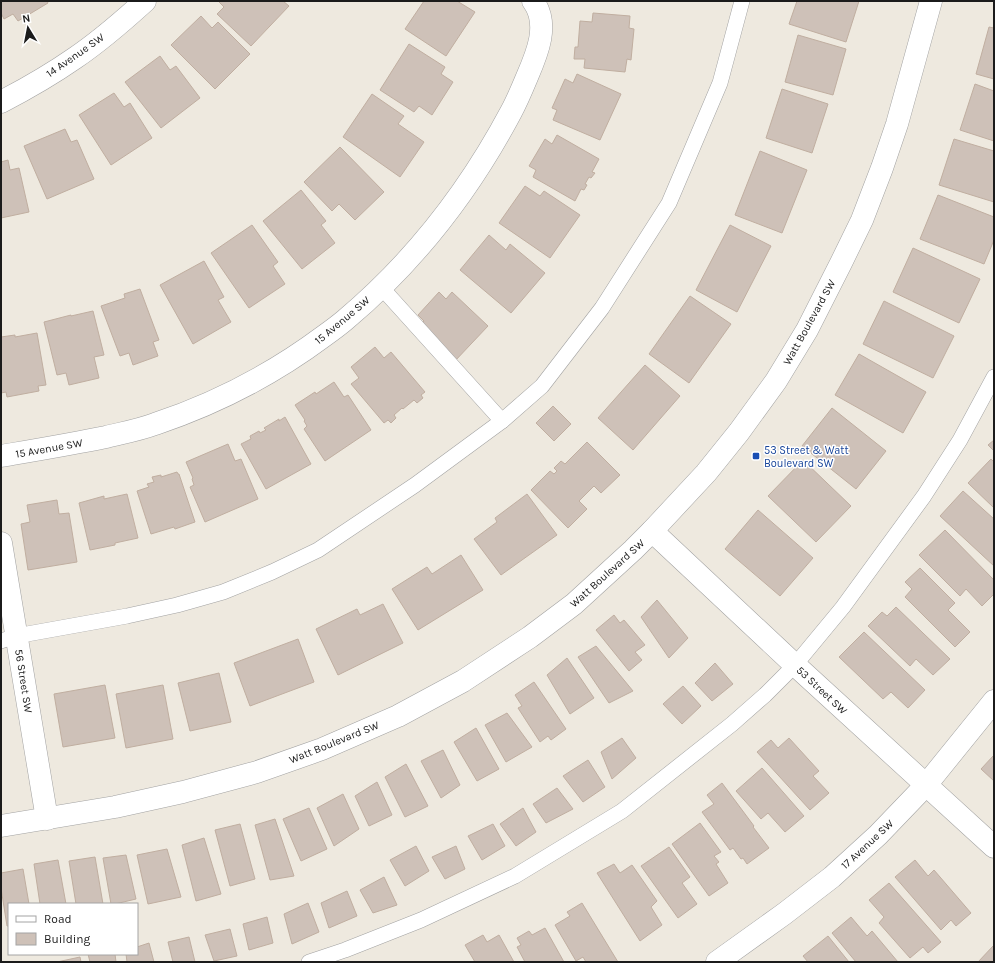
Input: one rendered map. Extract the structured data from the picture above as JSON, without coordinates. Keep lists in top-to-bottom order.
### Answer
{
  "streets": {
    "street": [
      "14 Avenue SW",
      "15 Avenue SW",
      "Watt Boulevard SW",
      "56 Street SW",
      "53 Street SW",
      "17 Avenue SW"
    ]
  },
  "crossings": [
    ["Watt Boulevard SW", "56 Street SW"],
    ["Watt Boulevard SW", "53 Street SW"],
    ["53 Street SW", "17 Avenue SW"]
  ],
  "places": {
    "transit": ["53 Street & Watt Boulevard SW"]
  },
  "legend": ["Road", "Building"],
  "north": "top"
}
